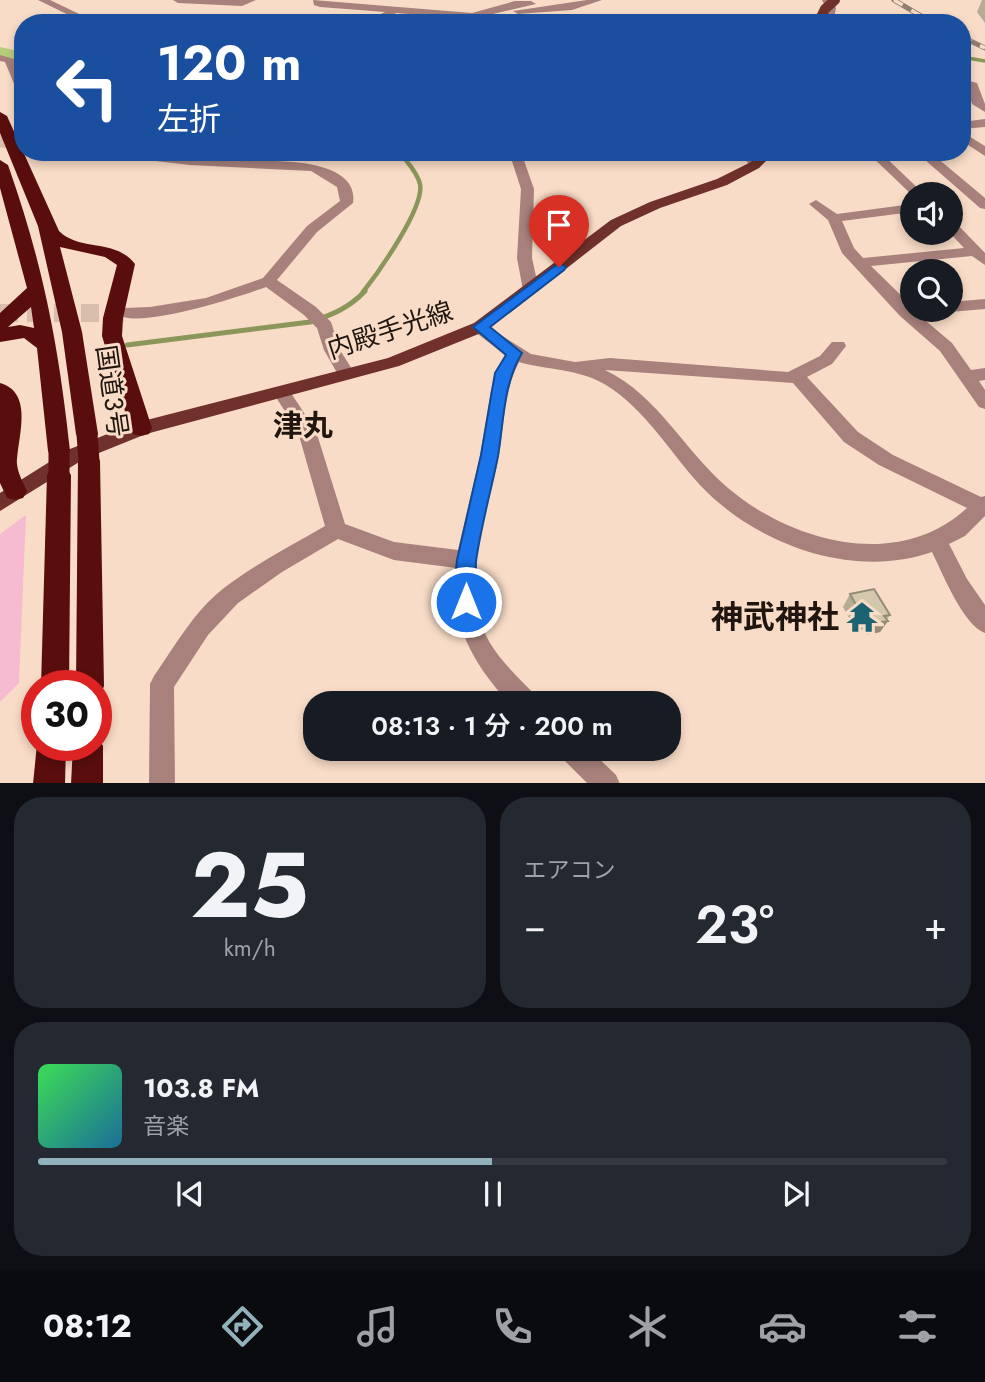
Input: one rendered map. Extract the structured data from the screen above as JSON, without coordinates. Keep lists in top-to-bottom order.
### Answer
{
  "streets": {
    "highway": ["国道3号"],
    "main road": ["内殿手光線"]
  },
  "districts": ["津丸"],
  "places": {
    "temple": ["神武神社"]
  },
  "page": {
    "turn": ["120 m", "左折"],
    "limit": "30",
    "trip": "08:13 · 1 分 · 200 m",
    "tile": [
      ["25", "km/h"],
      "エアコン"
    ],
    "heat": ["−", "23°", "+"],
    "song": ["103.8 FM", "音楽"],
    "tabs": "08:12"
  }
}
